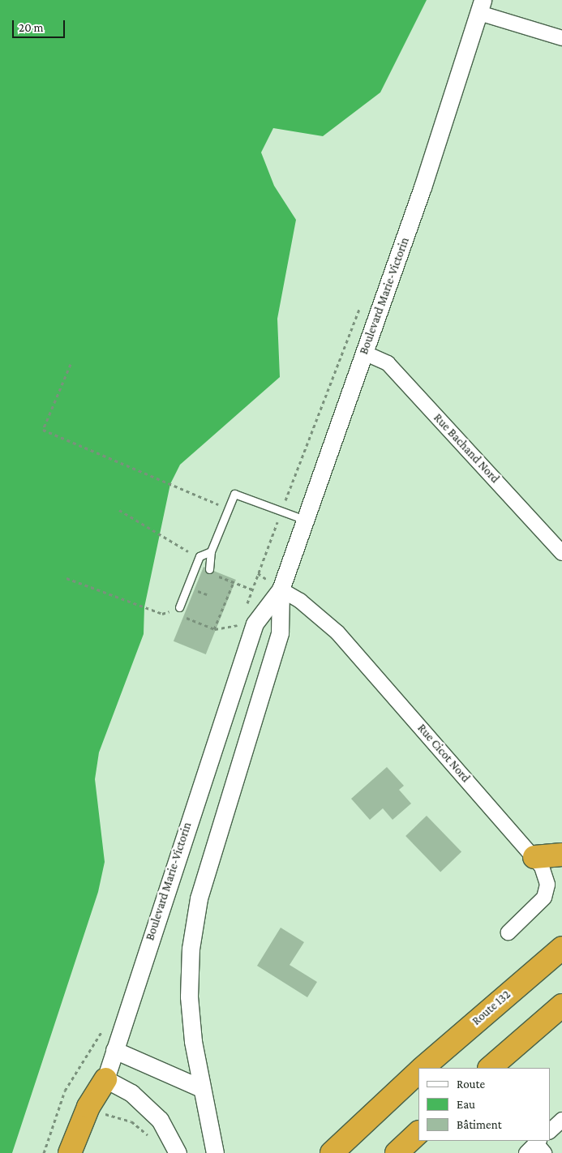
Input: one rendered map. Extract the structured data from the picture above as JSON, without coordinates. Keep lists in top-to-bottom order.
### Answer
{
  "streets": {
    "highway": ["Route 132"],
    "street": ["Boulevard Marie-Victorin", "Rue Bachand Nord", "Rue Cicot Nord"]
  },
  "crossings": [
    ["Boulevard Marie-Victorin", "Rue Bachand Nord"],
    ["Boulevard Marie-Victorin", "Rue Cicot Nord"]
  ],
  "legend": ["Route", "Eau", "Bâtiment"],
  "scale_bar": "20 m"
}
